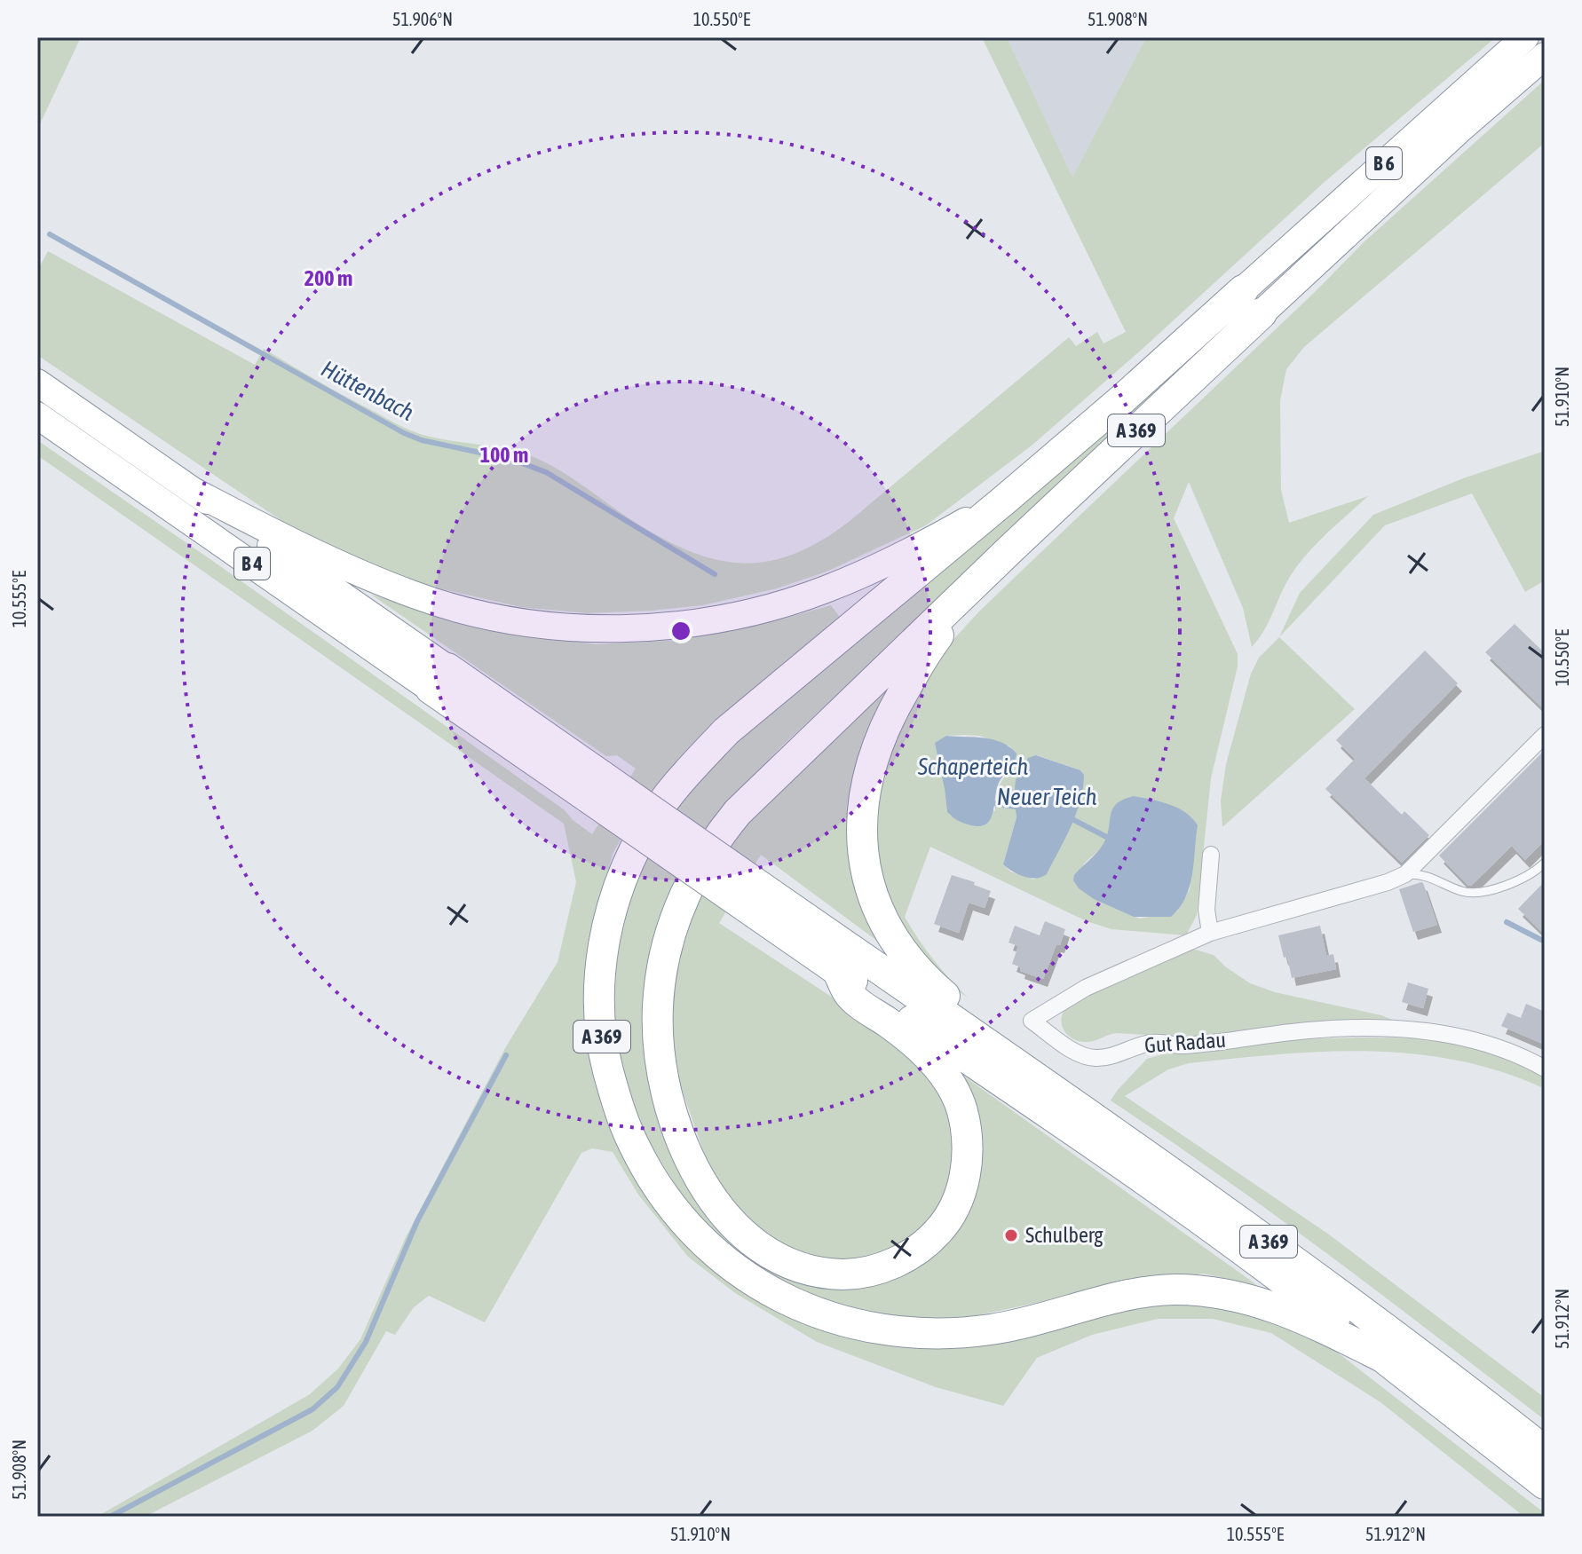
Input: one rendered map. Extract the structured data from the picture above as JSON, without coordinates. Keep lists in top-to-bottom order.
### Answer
{
  "streets": {
    "highway": ["B 6", "A 369", "B 4"],
    "street": ["Gut Radau"]
  },
  "crossings": [
    ["B 6", "A 369"],
    ["A 369", "B 4"]
  ],
  "water": ["Hüttenbach", "Schaperteich", "Neuer Teich"],
  "places": ["Schulberg"],
  "coordinates": [
    "51.906°N",
    "10.550°E",
    "51.908°N",
    "51.910°N",
    "10.555°E",
    "51.912°N"
  ],
  "rings": ["200 m", "100 m"]
}
